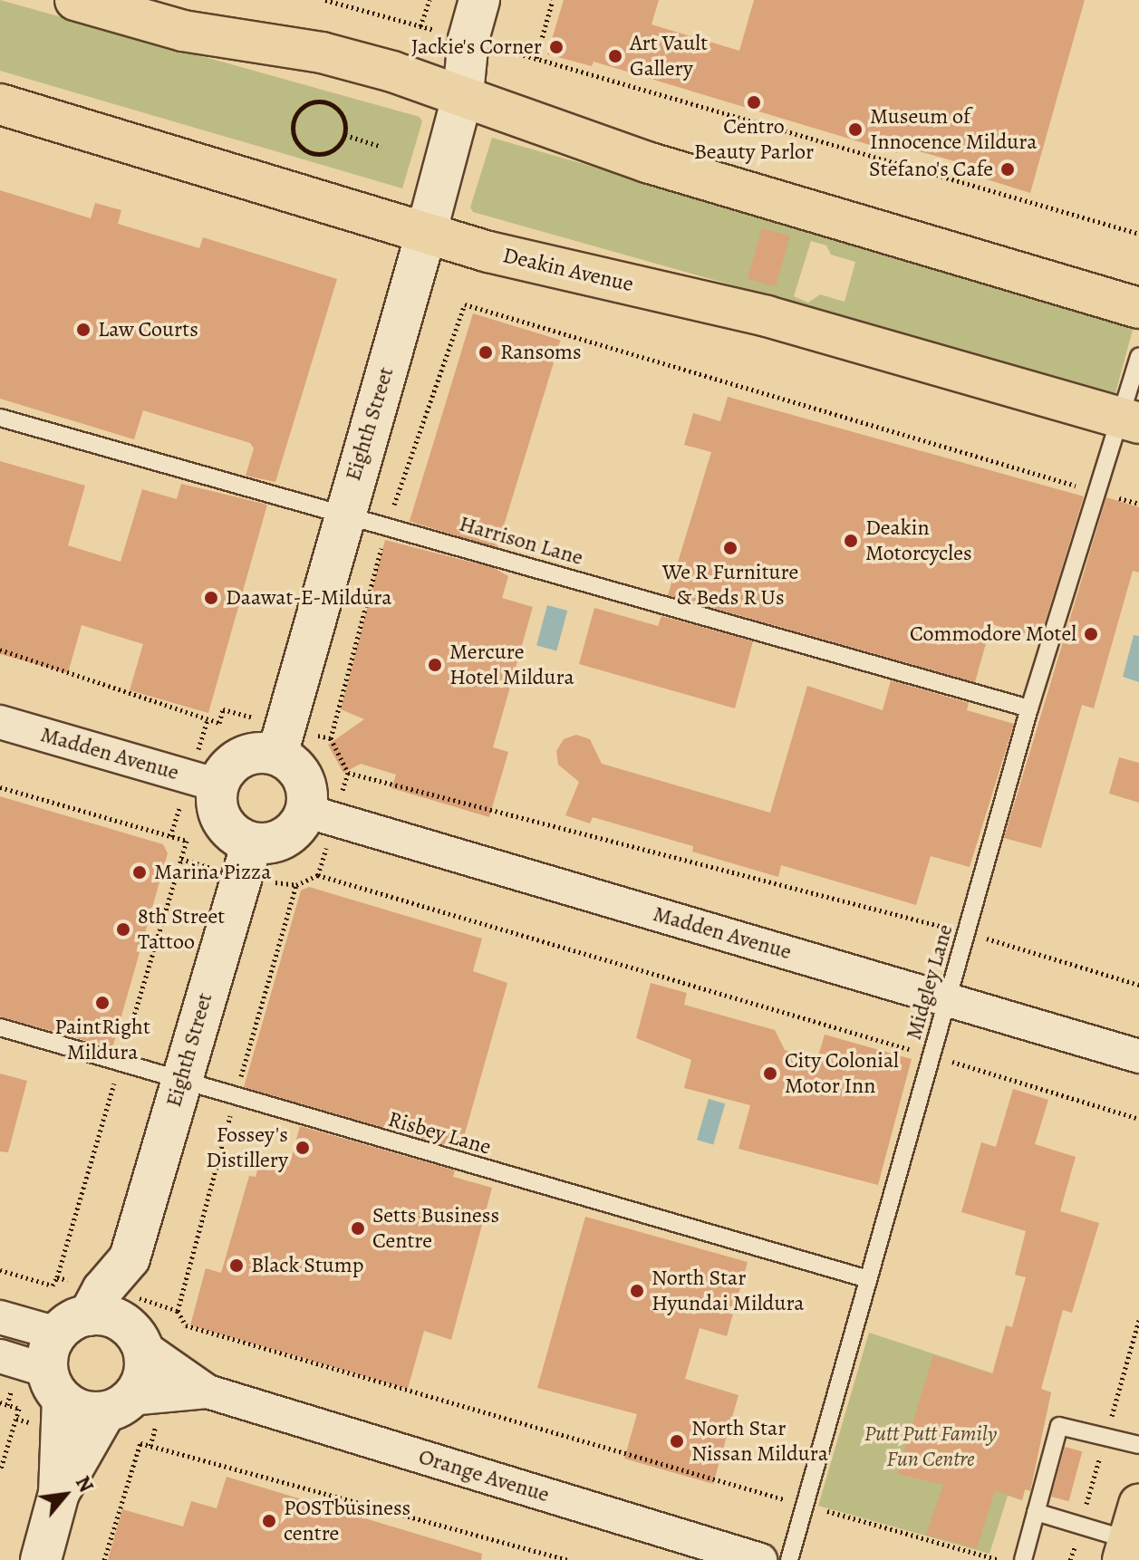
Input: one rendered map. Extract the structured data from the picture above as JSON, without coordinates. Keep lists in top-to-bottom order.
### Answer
{
  "streets": {
    "highway": ["Deakin Avenue"],
    "street": ["Eighth Street", "Madden Avenue", "Orange Avenue"],
    "lane": ["Harrison Lane", "Midgley Lane", "Risbey Lane"]
  },
  "crossings": [
    ["Deakin Avenue", "Eighth Street"],
    ["Deakin Avenue", "Midgley Lane"],
    ["Eighth Street", "Harrison Lane"],
    ["Eighth Street", "Risbey Lane"],
    ["Eighth Street", "Orange Avenue"],
    ["Harrison Lane", "Midgley Lane"],
    ["Madden Avenue", "Midgley Lane"],
    ["Midgley Lane", "Risbey Lane"]
  ],
  "parks": ["Putt Putt Family Fun Centre"],
  "places": [
    "Jackie's Corner",
    "Art Vault Gallery",
    "Centro Beauty Parlor",
    "Museum of Innocence Mildura",
    "Stefano's Cafe",
    "Law Courts",
    "Ransoms",
    "Deakin Motorcycles",
    "We R Furniture & Beds R Us",
    "Daawat-E-Mildura",
    "Commodore Motel",
    "Mercure Hotel Mildura",
    "Marina Pizza",
    "8th Street Tattoo",
    "PaintRight Mildura",
    "City Colonial Motor Inn",
    "Fossey's Distillery",
    "Setts Business Centre",
    "Black Stump",
    "North Star Hyundai Mildura",
    "North Star Nissan Mildura",
    "POSTbusiness centre"
  ],
  "north": "top right"
}
